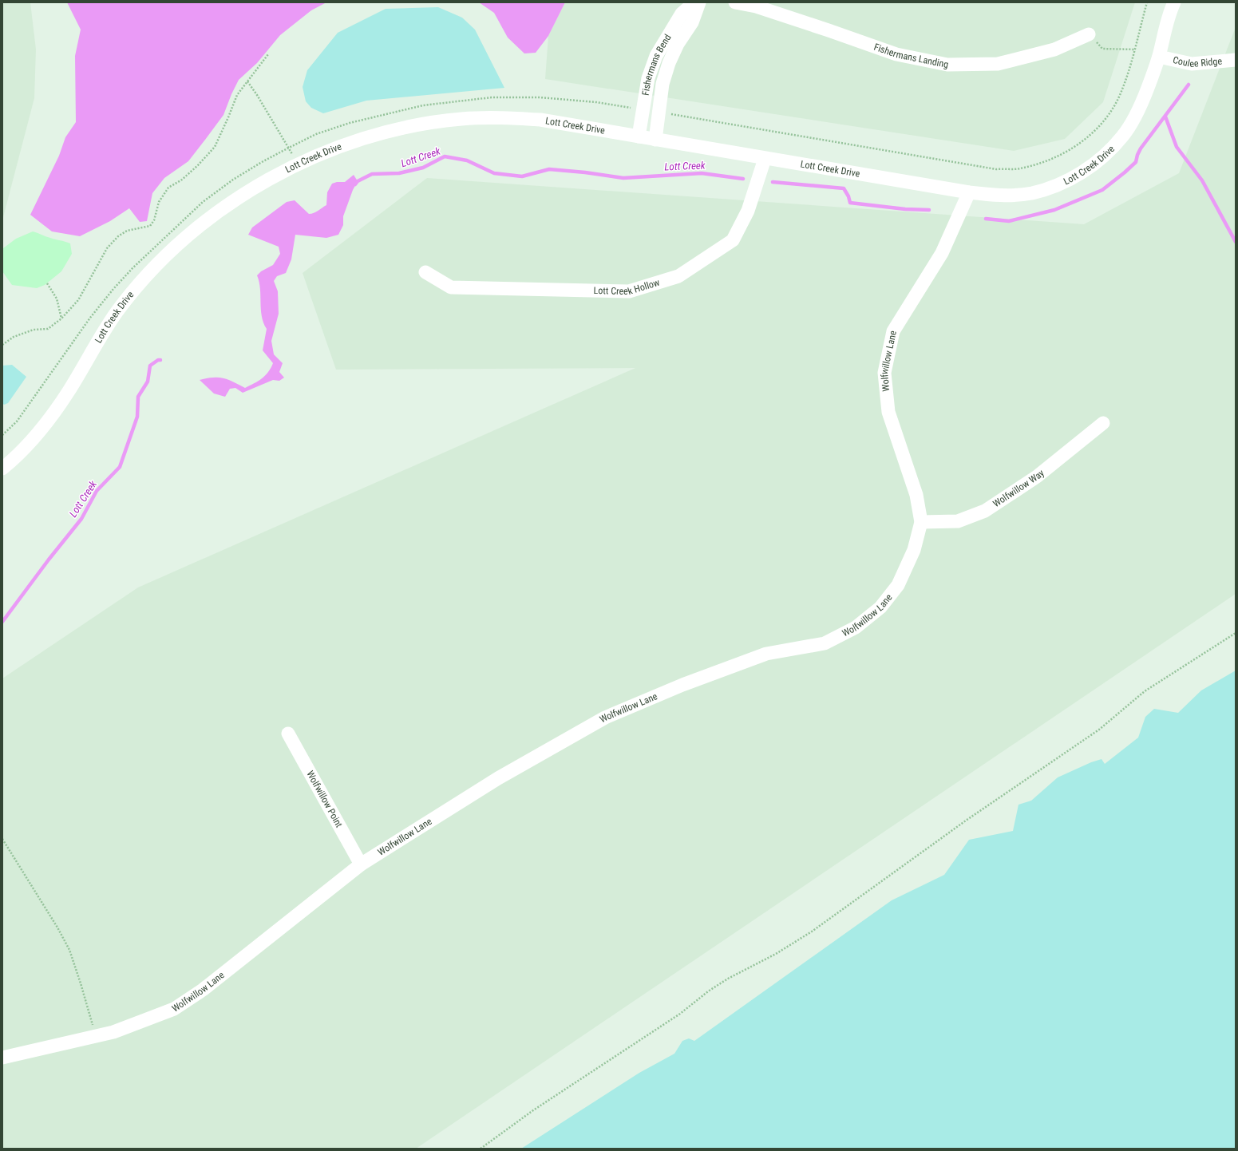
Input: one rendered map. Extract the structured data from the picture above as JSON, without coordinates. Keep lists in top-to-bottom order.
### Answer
{
  "streets": {
    "street": [
      "Fishermans Landing",
      "Coulee Ridge",
      "Fishermans Bend",
      "Lott Creek Drive",
      "Lott Creek Hollow",
      "Wolfwillow Lane",
      "Wolfwillow Way",
      "Wolfwillow Point"
    ]
  },
  "crossings": [
    ["Coulee Ridge", "Lott Creek Drive"],
    ["Fishermans Bend", "Lott Creek Drive"],
    ["Lott Creek Drive", "Lott Creek Hollow"],
    ["Lott Creek Drive", "Wolfwillow Lane"],
    ["Wolfwillow Lane", "Wolfwillow Way"],
    ["Wolfwillow Lane", "Wolfwillow Point"]
  ],
  "water": ["Lott Creek"]
}
